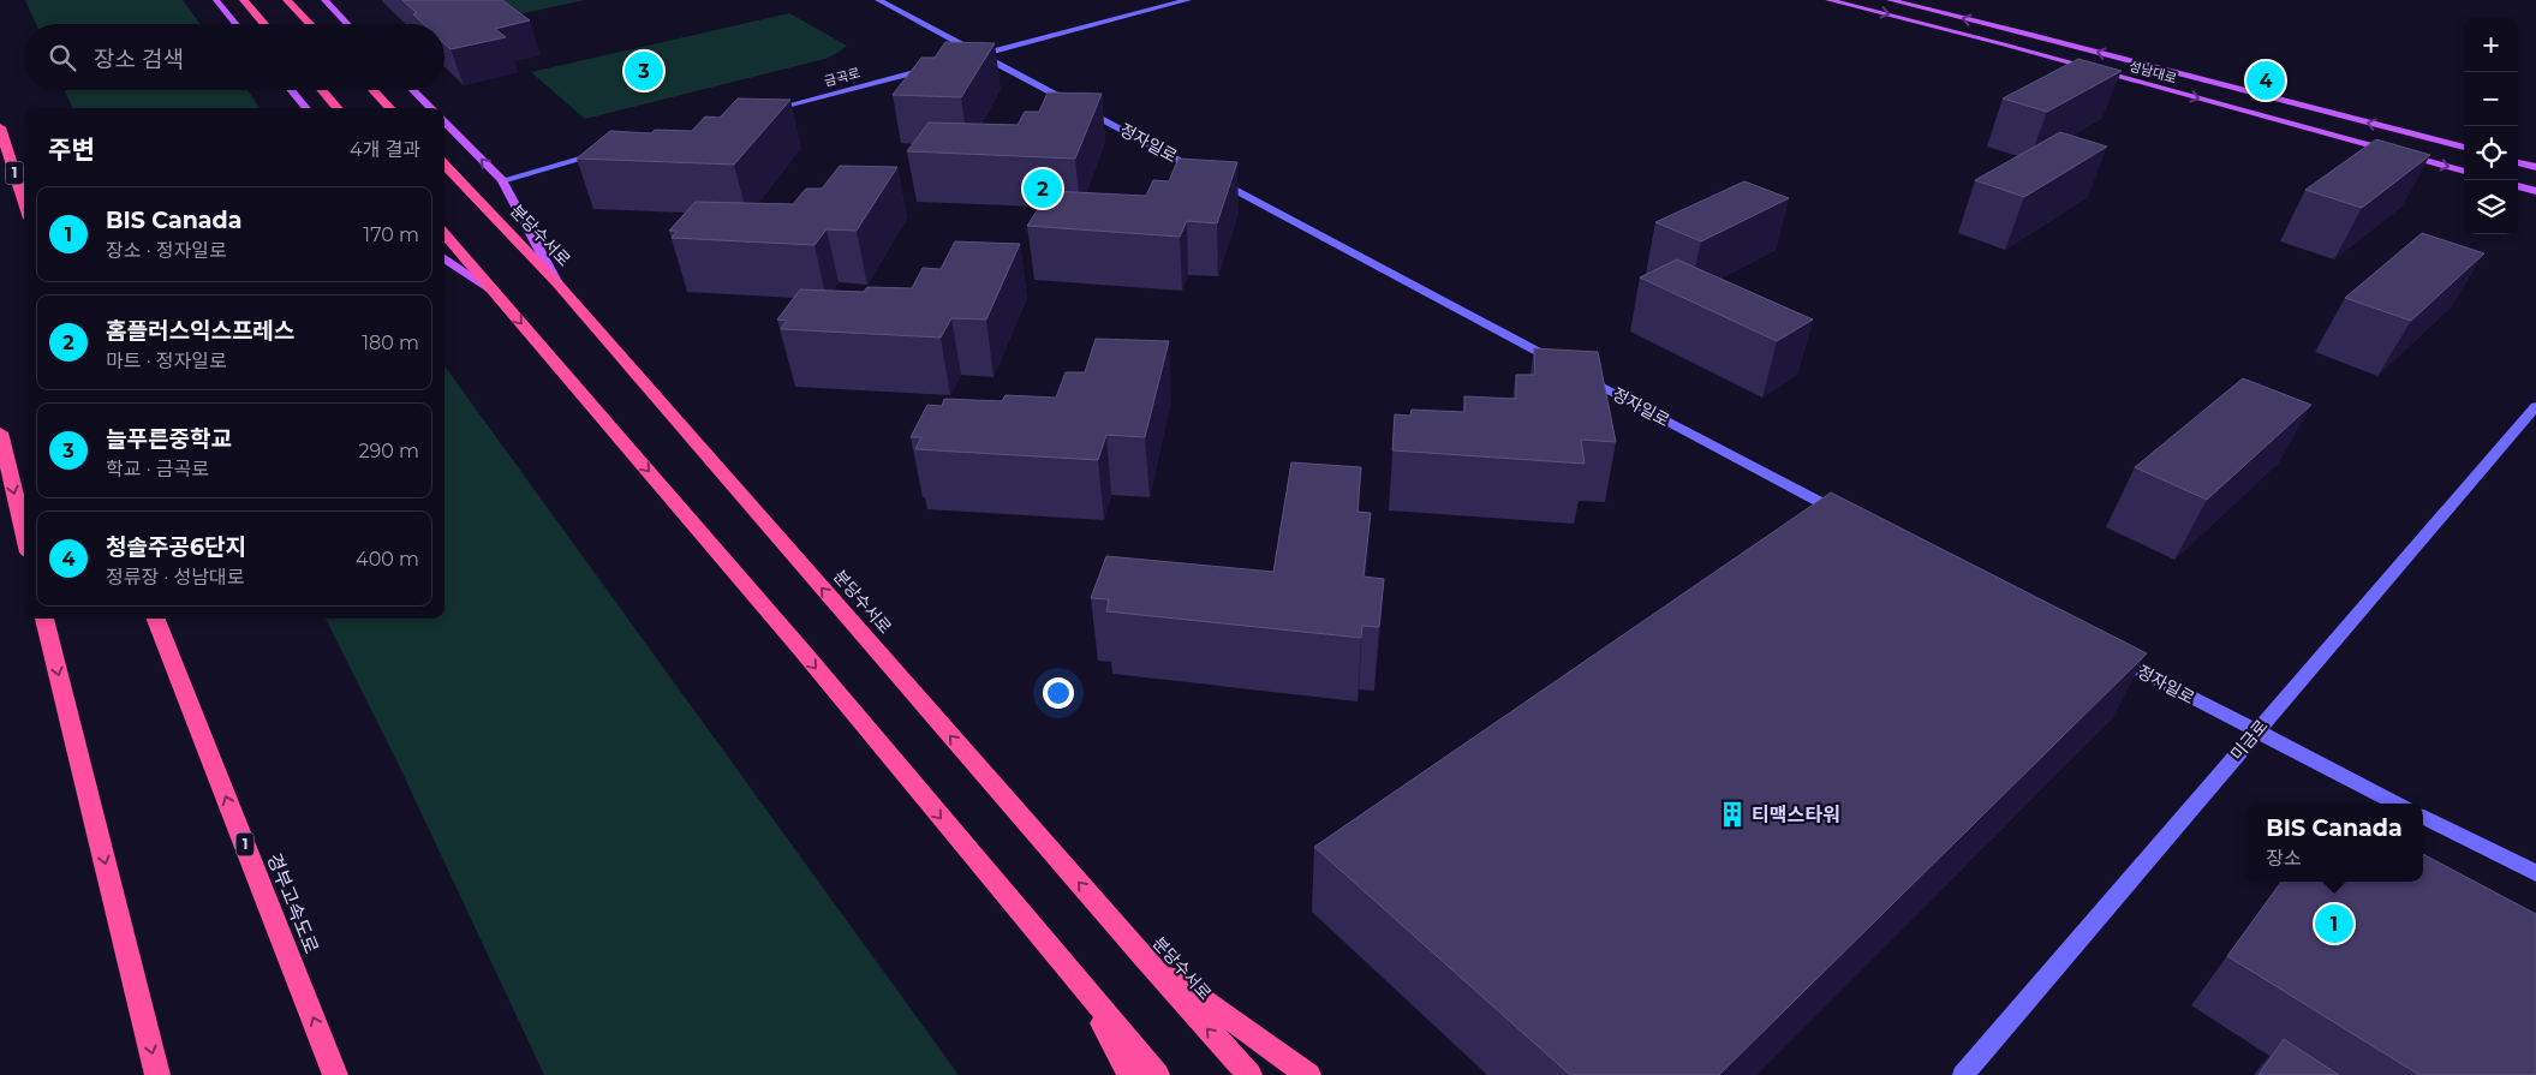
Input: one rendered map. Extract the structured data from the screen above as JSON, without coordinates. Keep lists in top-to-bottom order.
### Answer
{
  "streets": {
    "highway": ["1", "분당수서로", "경부고속도로"],
    "main road": ["성남대로"],
    "street": ["금곡로", "정자일로", "미금로"]
  },
  "crossings": [
    ["정자일로", "미금로"]
  ],
  "places": {
    "building": ["티맥스타워"]
  },
  "page": {
    "map_buttons": ["+", "−"],
    "search": "장소 검색",
    "pins": [
      "3",
      "4",
      "2",
      "1"
    ],
    "heading": ["주변", "4개 결과"],
    "list": [
      {
        "mark": "1",
        "name": "BIS Canada",
        "note": "장소 · 정자일로",
        "value": "170 m"
      },
      {
        "mark": "2",
        "name": "홈플러스익스프레스",
        "note": "마트 · 정자일로",
        "value": "180 m"
      },
      {
        "mark": "3",
        "name": "늘푸른중학교",
        "note": "학교 · 금곡로",
        "value": "290 m"
      },
      {
        "mark": "4",
        "name": "청솔주공6단지",
        "note": "정류장 · 성남대로",
        "value": "400 m"
      }
    ],
    "popup": ["BIS Canada", "장소"]
  }
}
